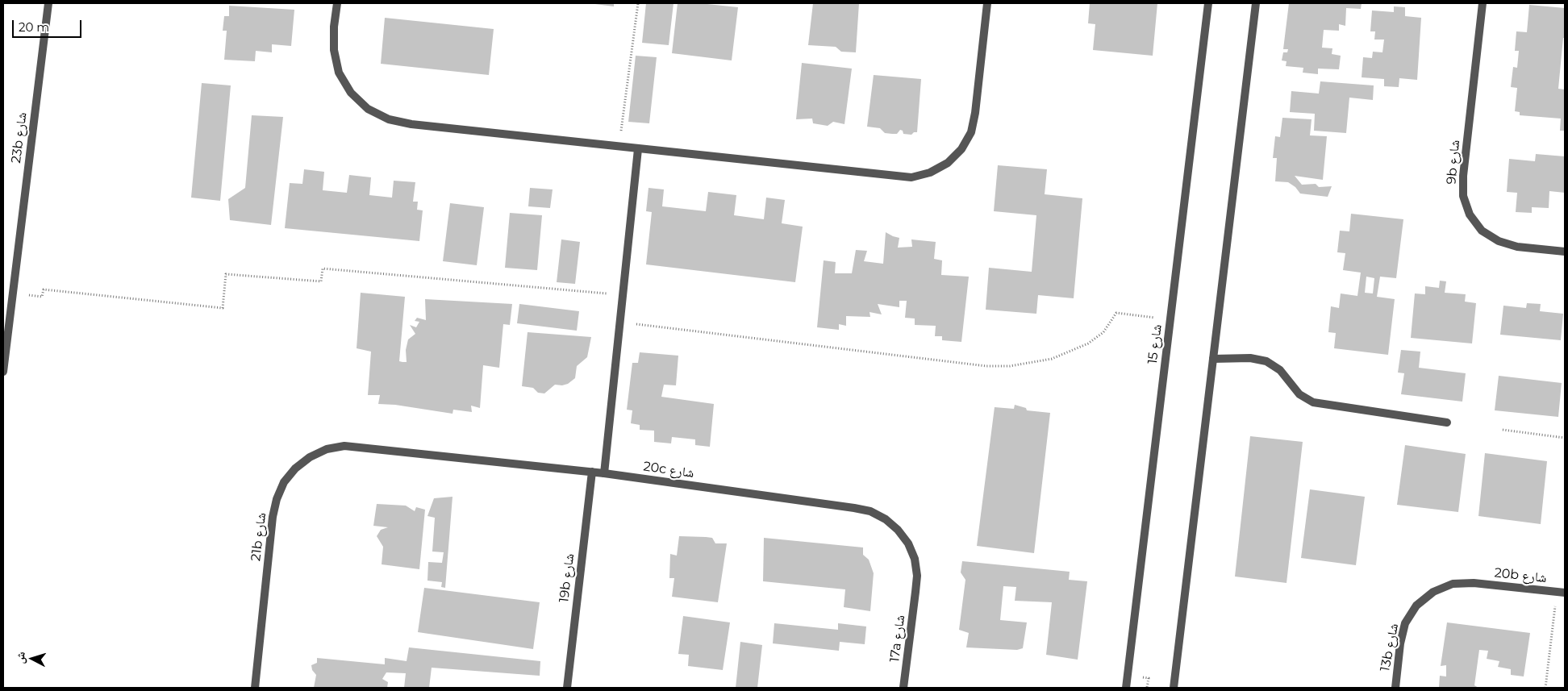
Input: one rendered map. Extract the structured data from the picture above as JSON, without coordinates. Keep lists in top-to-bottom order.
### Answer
{
  "streets": {
    "street": [
      "23b شارع",
      "9b شارع",
      "شارع 15",
      "20c شارع",
      "21b شارع",
      "20b شارع",
      "19b شارع",
      "17a شارع",
      "13b شارع"
    ]
  },
  "crossings": [
    ["20c شارع", "21b شارع"],
    ["20c شارع", "19b شارع"],
    ["20c شارع", "17a شارع"],
    ["20b شارع", "13b شارع"]
  ],
  "scale_bar": "20 m",
  "north": "left"
}
